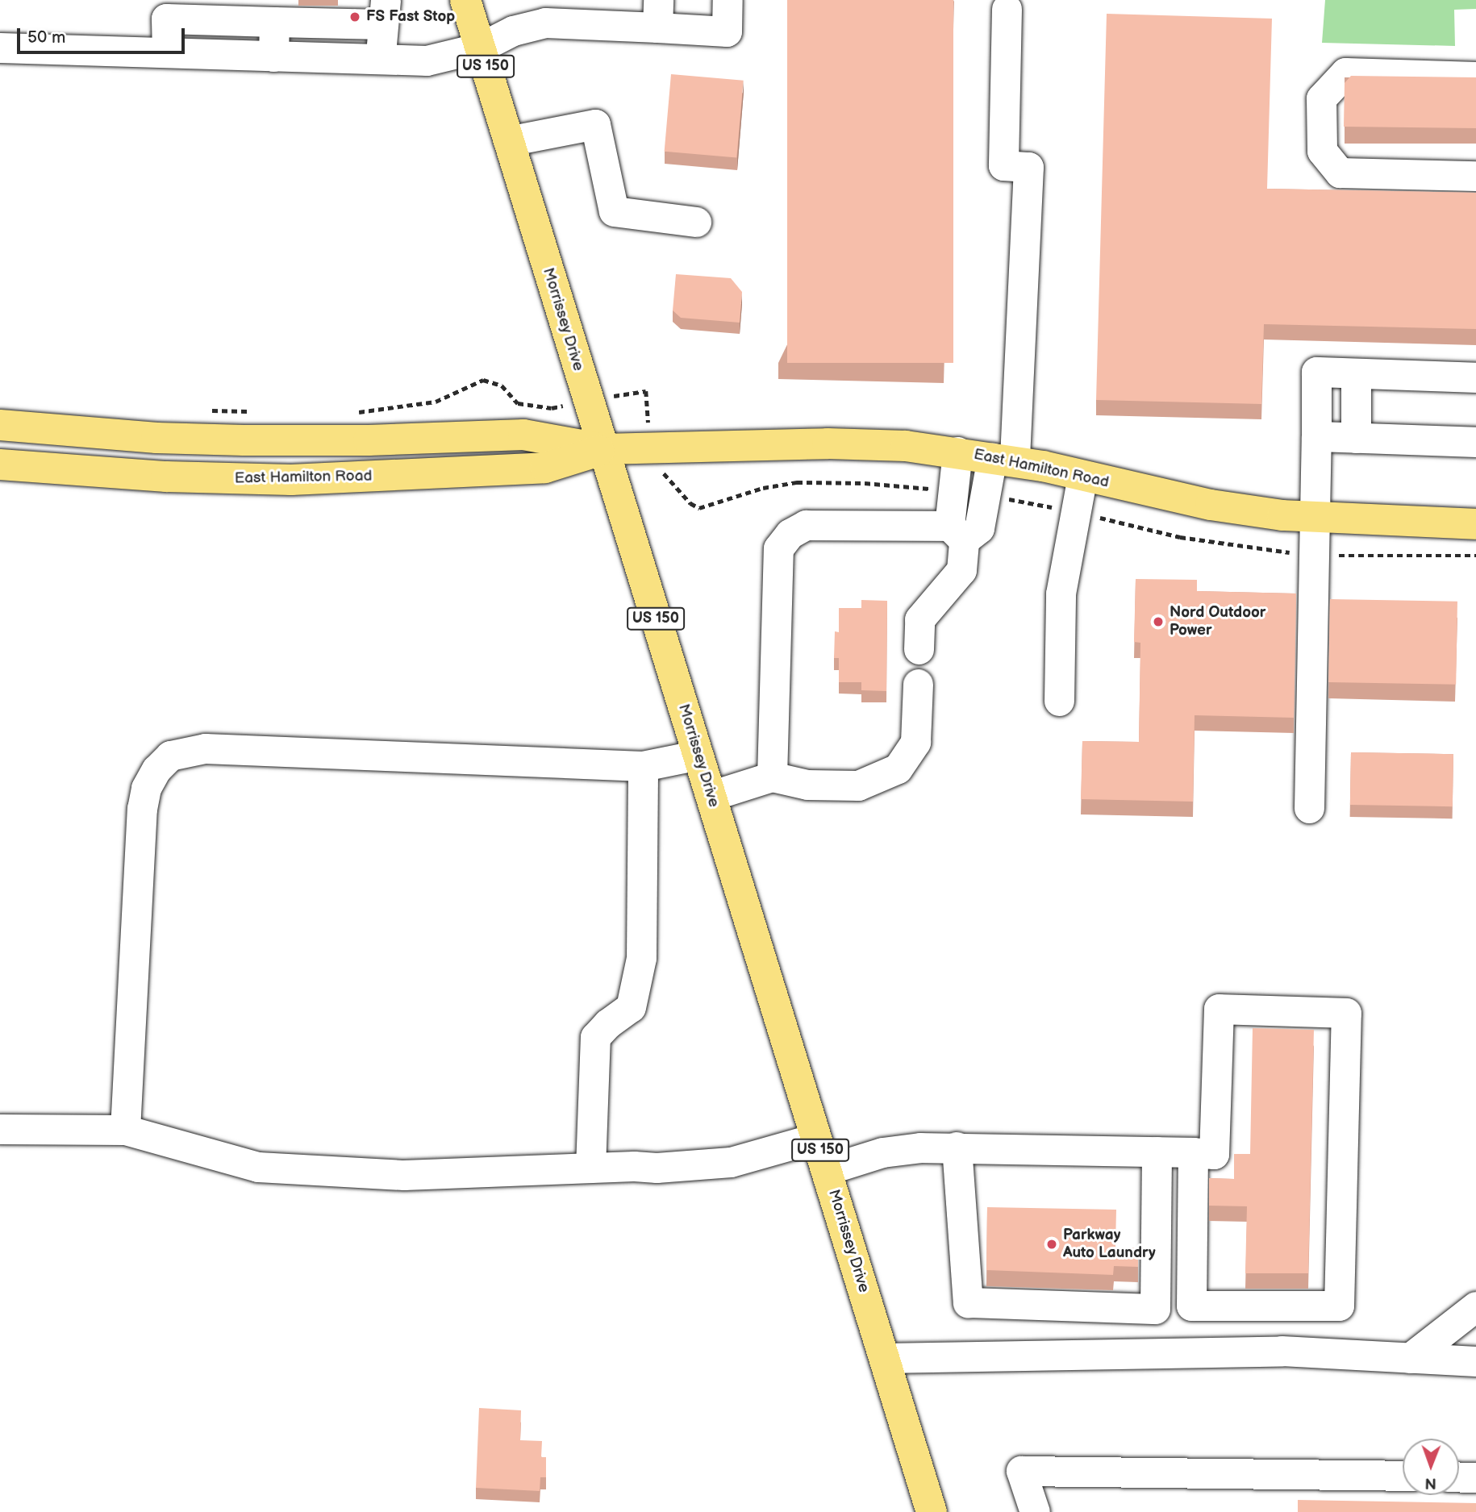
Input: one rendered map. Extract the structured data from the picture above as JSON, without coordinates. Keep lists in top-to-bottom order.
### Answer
{
  "streets": {
    "main road": ["US 150", "Morrissey Drive", "East Hamilton Road"]
  },
  "crossings": [
    ["Morrissey Drive", "East Hamilton Road"]
  ],
  "places": ["FS Fast Stop", "Nord Outdoor Power", "Parkway Auto Laundry"],
  "scale_bar": "50 m",
  "north": "bottom"
}
